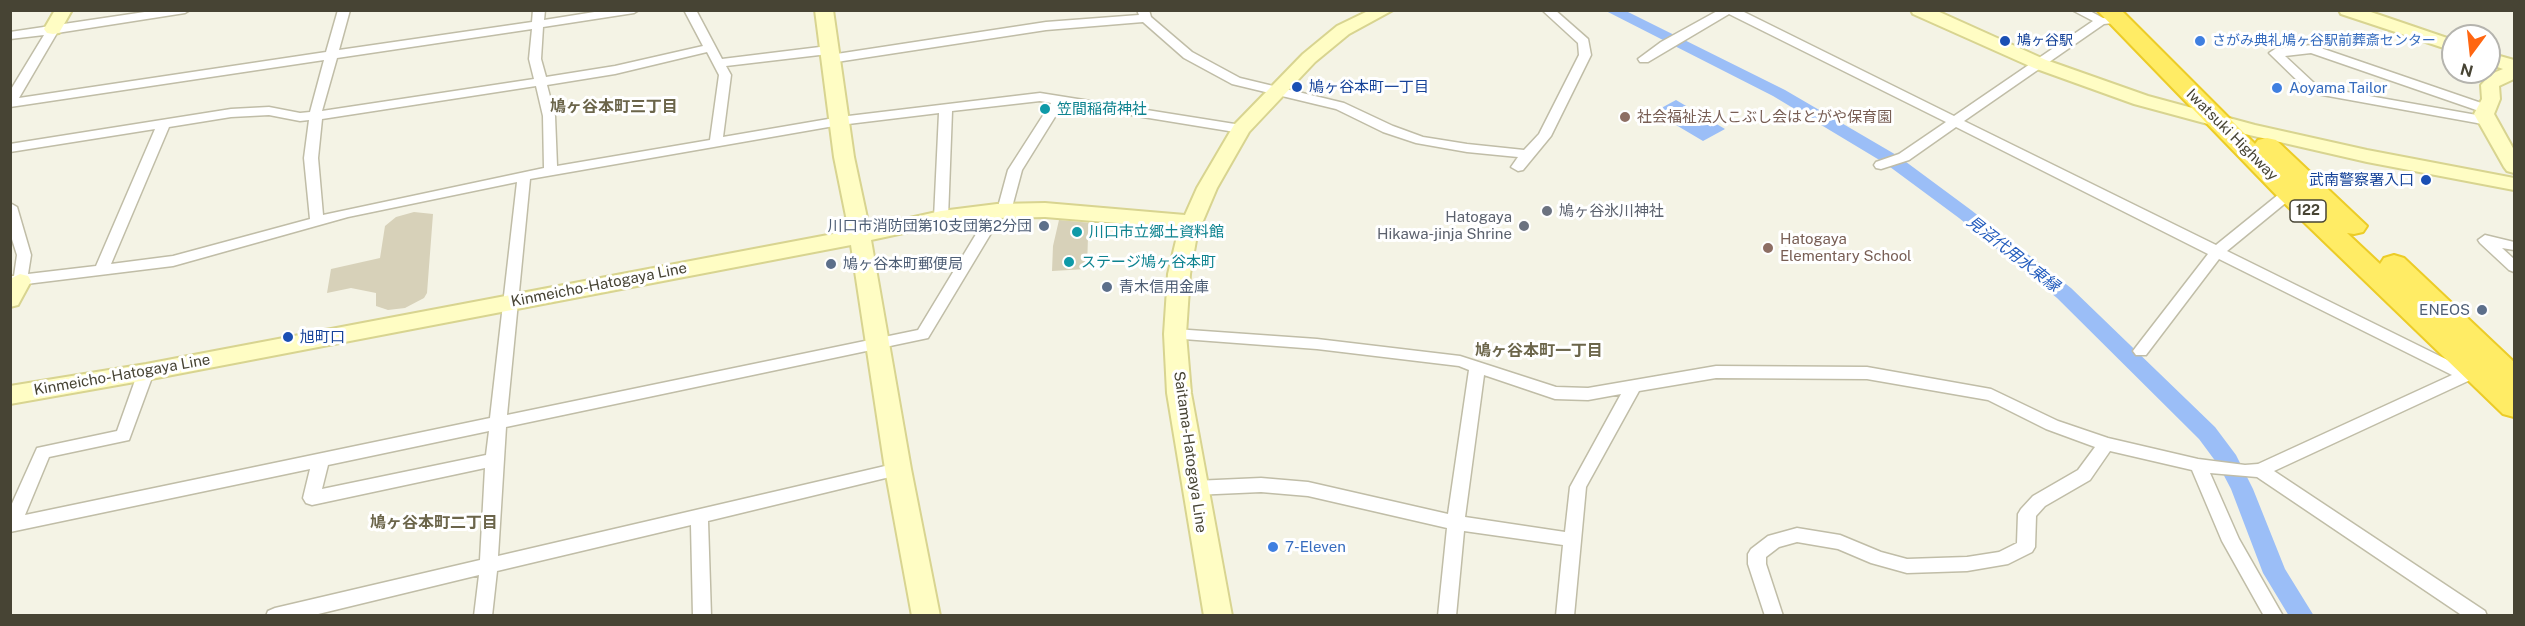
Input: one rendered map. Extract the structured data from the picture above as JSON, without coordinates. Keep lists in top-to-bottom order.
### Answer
{
  "streets": {
    "highway": ["Iwatsuki Highway", "122"],
    "main road": ["Kinmeicho-Hatogaya Line", "Saitama-Hatogaya Line"]
  },
  "crossings": [
    ["Kinmeicho-Hatogaya Line", "Saitama-Hatogaya Line"]
  ],
  "districts": ["鳩ヶ谷本町三丁目", "鳩ヶ谷本町一丁目", "鳩ヶ谷本町二丁目"],
  "water": ["見沼代用水東縁"],
  "places": [
    "鳩ヶ谷駅",
    "さがみ典礼鳩ヶ谷駅前葬斎センター",
    "鳩ヶ谷本町一丁目",
    "Aoyama Tailor",
    "笠間稲荷神社",
    "社会福祉法人こぶし会はとがや保育園",
    "武南警察署入口",
    "鳩ヶ谷氷川神社",
    "川口市消防団第10支団第2分団",
    "Hatogaya Hikawa-jinja Shrine",
    "川口市立郷土資料館",
    "Hatogaya Elementary School",
    "ステージ鳩ヶ谷本町",
    "鳩ヶ谷本町郵便局",
    "青木信用金庫",
    "ENEOS",
    "旭町口",
    "7-Eleven"
  ],
  "north": "bottom"
}
